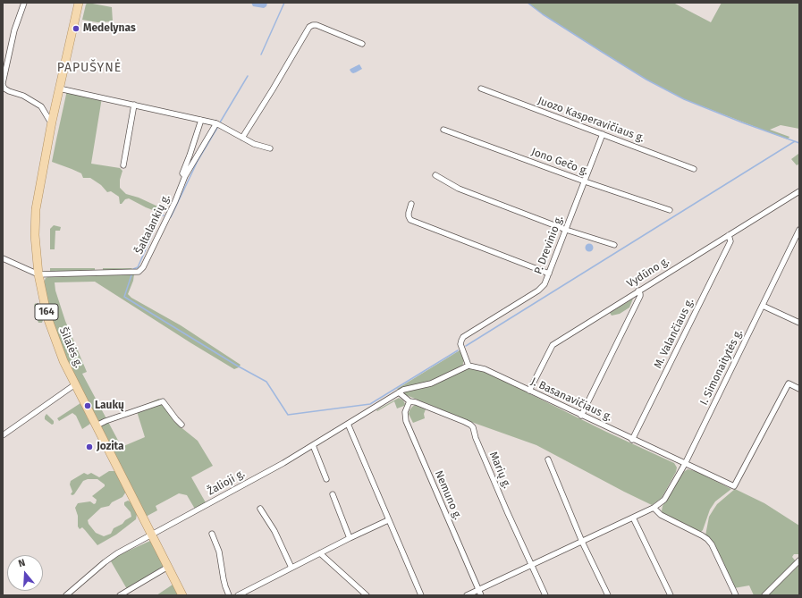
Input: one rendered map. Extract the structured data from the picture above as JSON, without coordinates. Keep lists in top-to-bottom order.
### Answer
{
  "streets": {
    "main road": ["164", "Šilalės g."],
    "street": [
      "Juozo Kasperavičiaus g.",
      "Jono Gečo g.",
      "Šaltalankių g.",
      "P. Drevinio g.",
      "Vydūno g.",
      "M. Valančiaus g.",
      "I. Simonaitytės g.",
      "J. Basanavičiaus g.",
      "Marių g.",
      "Žalioji g.",
      "Nemuno g."
    ]
  },
  "crossings": [
    ["Juozo Kasperavičiaus g.", "P. Drevinio g."],
    ["Jono Gečo g.", "P. Drevinio g."],
    ["Šaltalankių g.", "Šilalės g."],
    ["P. Drevinio g.", "J. Basanavičiaus g."],
    ["Vydūno g.", "M. Valančiaus g."],
    ["Vydūno g.", "J. Basanavičiaus g."],
    ["M. Valančiaus g.", "J. Basanavičiaus g."],
    ["Šilalės g.", "Žalioji g."],
    ["I. Simonaitytės g.", "J. Basanavičiaus g."],
    ["Marių g.", "Žalioji g."],
    ["Marių g.", "Nemuno g."]
  ],
  "districts": ["PAPUŠYNĖ"],
  "places": ["Medelynas", "Laukų", "Jozita"],
  "north": "top"
}
